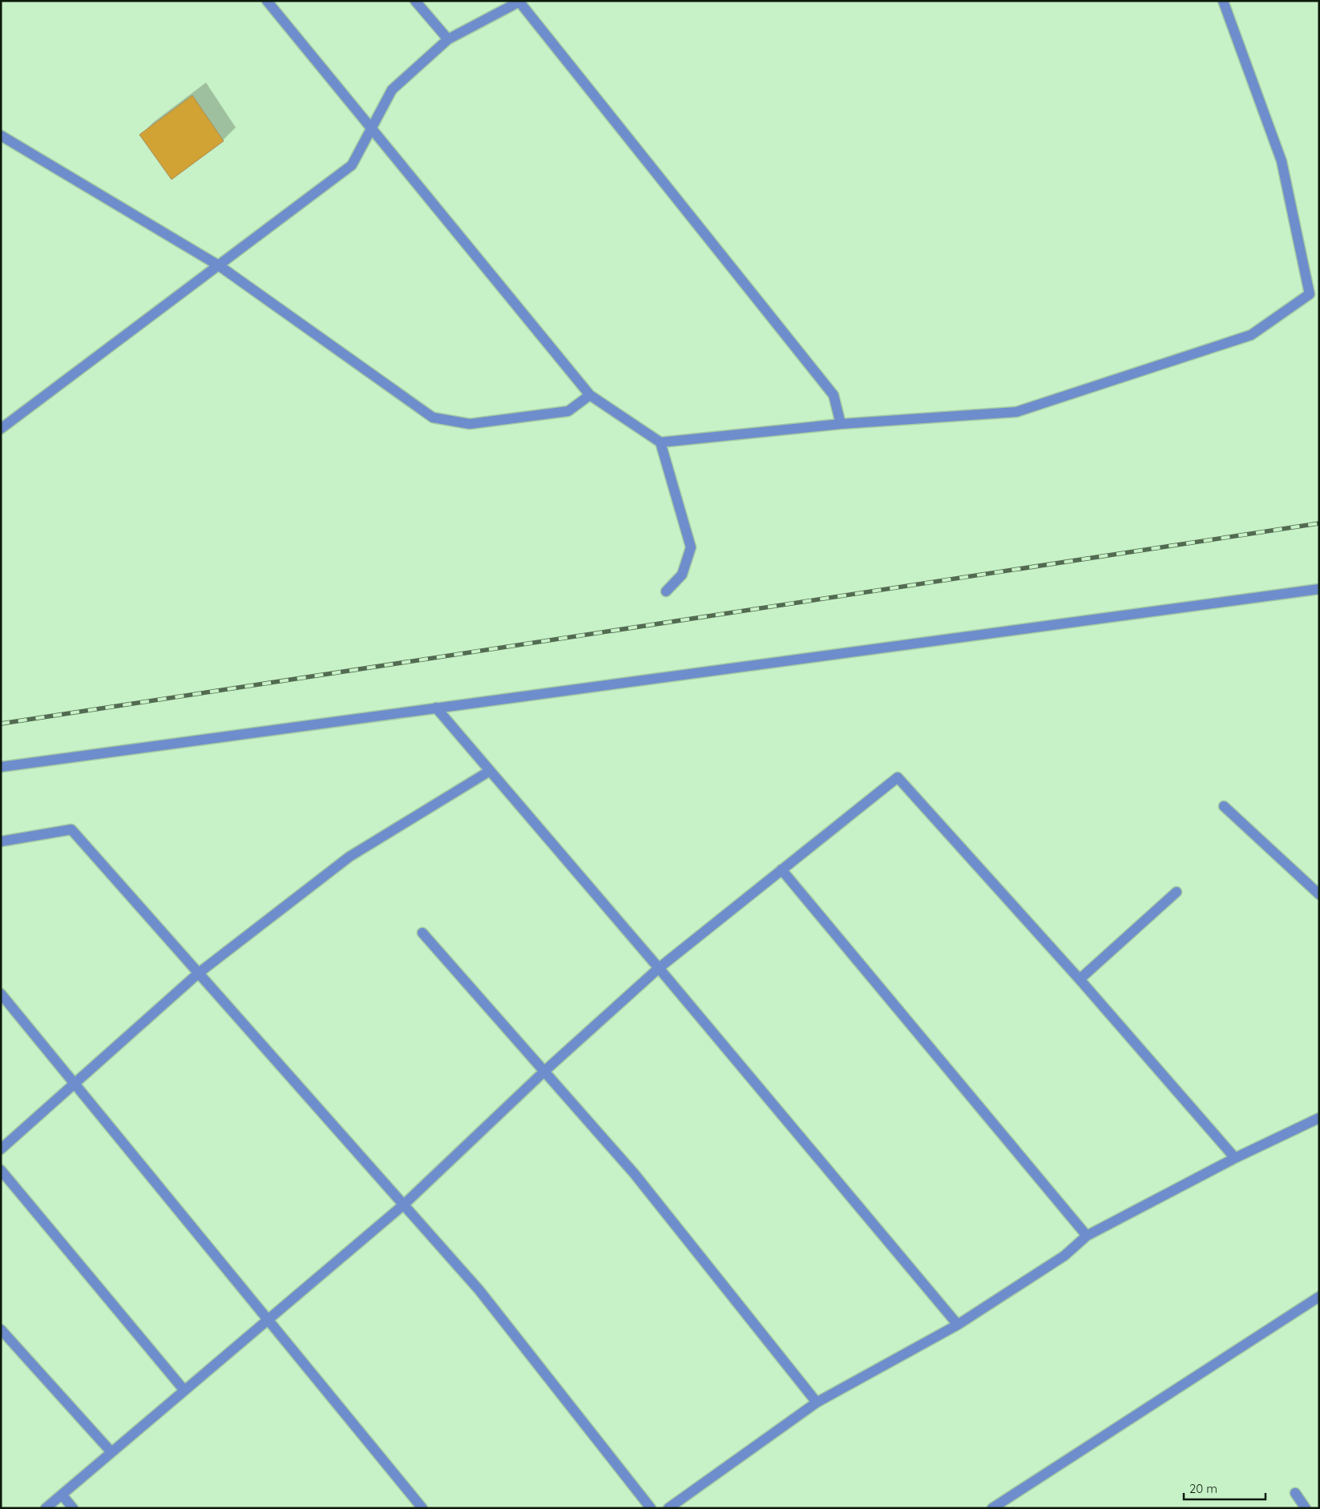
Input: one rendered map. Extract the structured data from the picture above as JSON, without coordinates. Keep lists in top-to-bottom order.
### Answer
{
  "scale_bar": "20 m"
}
